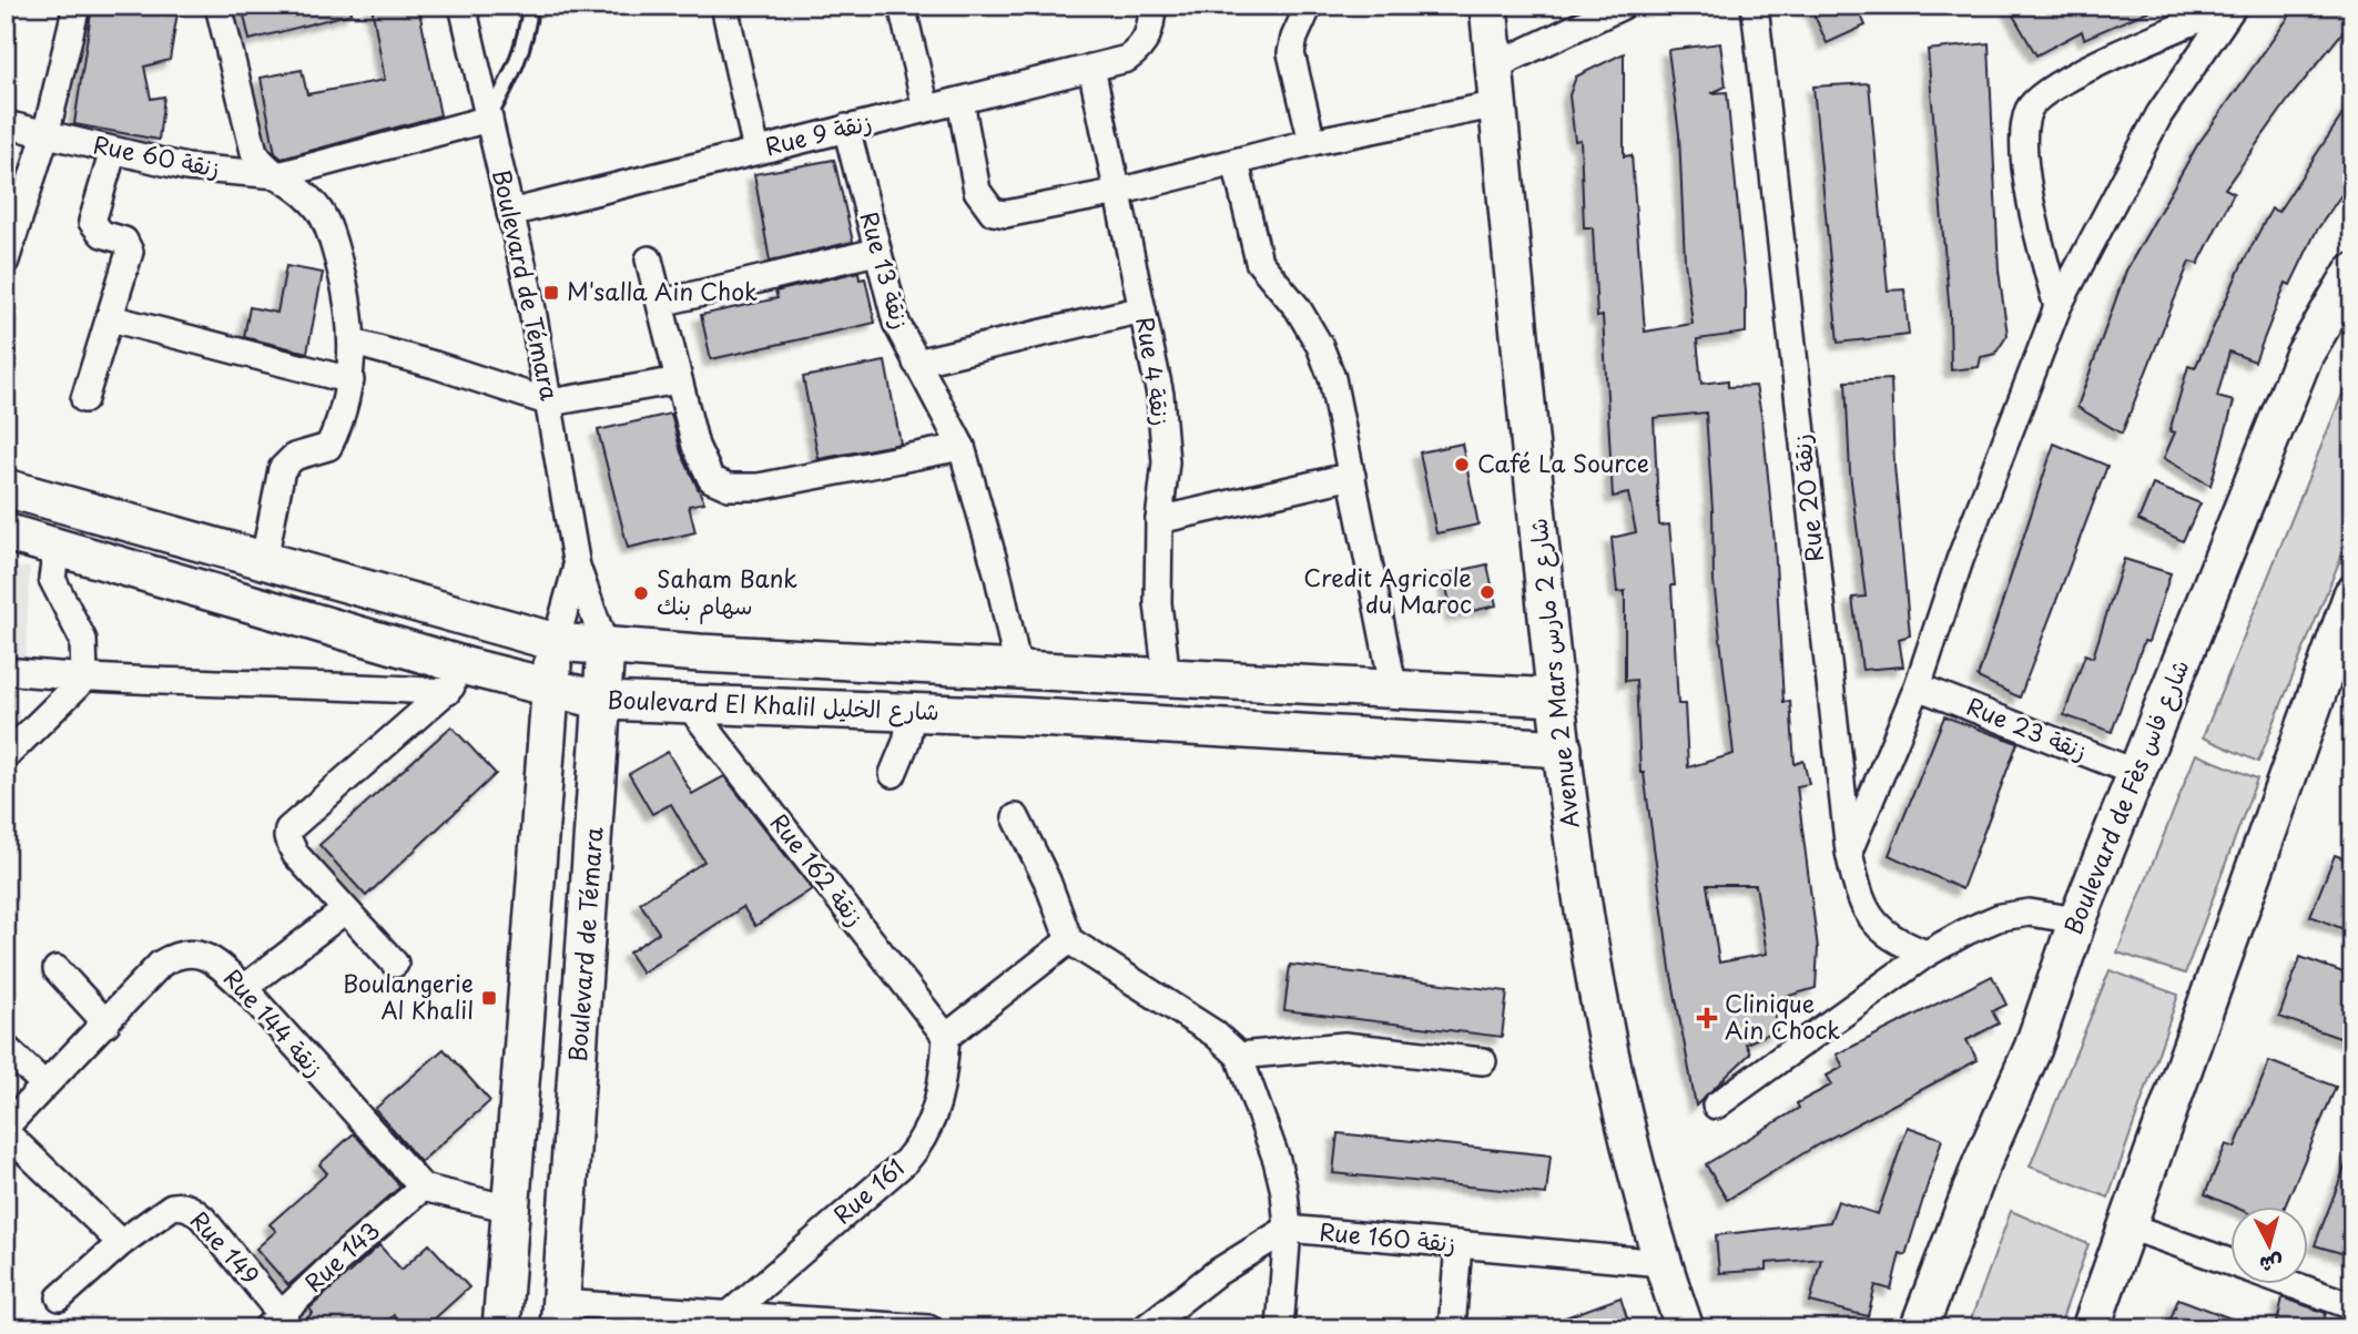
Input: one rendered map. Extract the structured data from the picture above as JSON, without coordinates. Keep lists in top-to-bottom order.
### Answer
{
  "streets": {
    "street": [
      "Rue 9 زنقة",
      "Rue 60 زنقة",
      "Rue 13 زنقة",
      "Boulevard de Témara",
      "Rue 4 زنقة",
      "Rue 20 زنقة",
      "Avenue 2 Mars شارع 2 مارس",
      "Boulevard El Khalil شارع الخليل",
      "Rue 23 زنقة",
      "Boulevard de Fès شارع فاس",
      "Rue 162 زنقة",
      "Rue 144 زنقة",
      "Rue 161",
      "Rue 160 زنقة",
      "Rue 149",
      "Rue 143"
    ]
  },
  "crossings": [
    ["Rue 9 زنقة", "Rue 13 زنقة"],
    ["Rue 9 زنقة", "Boulevard de Témara"],
    ["Rue 9 زنقة", "Rue 4 زنقة"],
    ["Rue 60 زنقة", "Boulevard de Témara"],
    ["Rue 13 زنقة", "Boulevard El Khalil شارع الخليل"],
    ["Boulevard de Témara", "Boulevard El Khalil شارع الخليل"],
    ["Rue 4 زنقة", "Boulevard El Khalil شارع الخليل"],
    ["Avenue 2 Mars شارع 2 مارس", "Boulevard El Khalil شارع الخليل"],
    ["Avenue 2 Mars شارع 2 مارس", "Rue 160 زنقة"],
    ["Boulevard El Khalil شارع الخليل", "Rue 162 زنقة"],
    ["Rue 23 زنقة", "Boulevard de Fès شارع فاس"],
    ["Rue 162 زنقة", "Rue 161"],
    ["Rue 144 زنقة", "Rue 143"],
    ["Rue 149", "Rue 143"]
  ],
  "places": {
    "transit": ["M'salla Ain Chok", "Boulangerie Al Khalil"],
    "other": ["Café La Source", "Credit Agricole du Maroc", "Saham Bank سهام بنك"],
    "health": ["Clinique Ain Chock"]
  },
  "north": "bottom"
}
